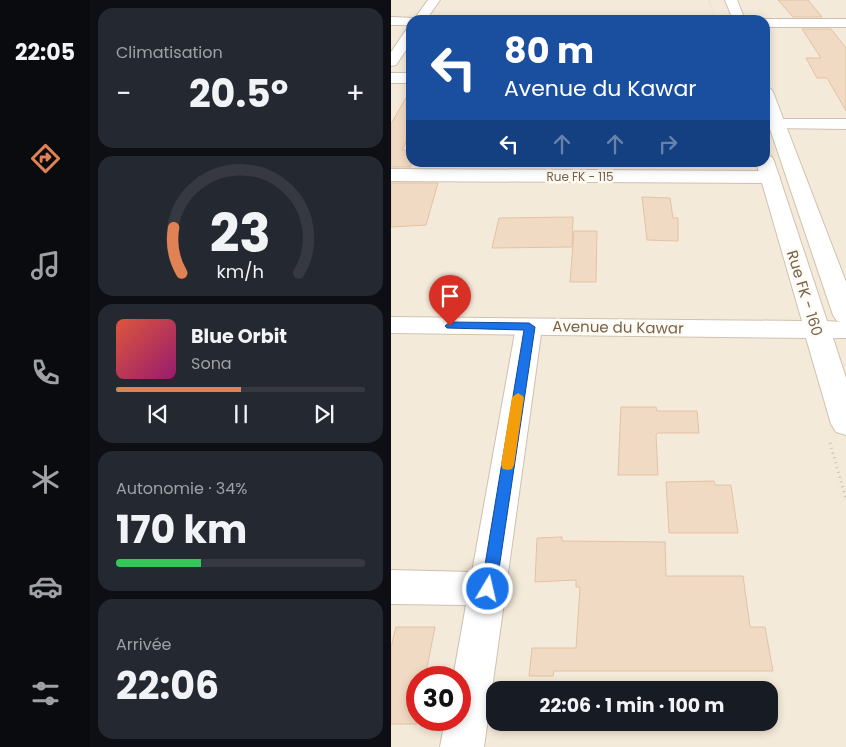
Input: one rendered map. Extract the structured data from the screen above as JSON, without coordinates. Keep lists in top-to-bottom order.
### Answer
{
  "streets": {
    "street": ["Rue FK - 115", "Rue FK - 160", "Avenue du Kawar"]
  },
  "crossings": [
    ["Rue FK - 115", "Rue FK - 160"],
    ["Rue FK - 160", "Avenue du Kawar"]
  ],
  "page": {
    "tabs": "22:05",
    "tile": [
      "Climatisation",
      ["Autonomie · 34%", "170 km"],
      ["Arrivée", "22:06"]
    ],
    "turn": ["80 m", "Avenue du Kawar"],
    "heat": ["−", "20.5°", "+"],
    "song": ["Blue Orbit", "Sona"],
    "limit": "30",
    "trip": "22:06 · 1 min · 100 m",
    "gauge": ["23", "km/h"]
  }
}
